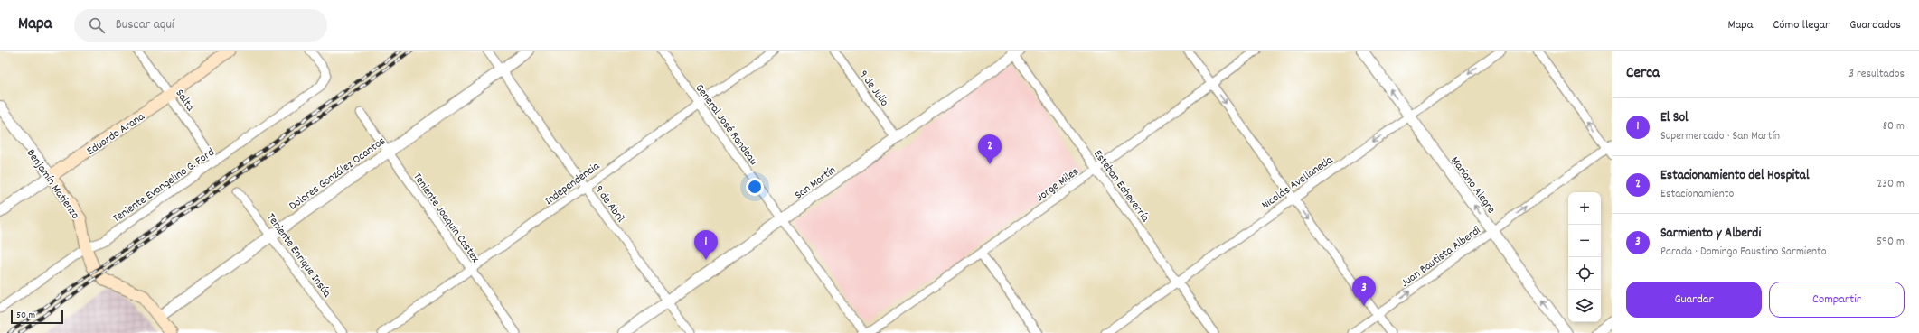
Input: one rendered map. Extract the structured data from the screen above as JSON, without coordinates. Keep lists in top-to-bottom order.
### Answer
{
  "streets": {
    "main road": ["Eduardo Arana", "Benjamín Matienzo"],
    "street": [
      "9 de Julio",
      "Salta",
      "General José Rondeau",
      "Dolores González Ocantos",
      "San Martín",
      "Nicolás Avellaneda",
      "Independencia",
      "Jorge Miles",
      "Teniente Evangelino G. Ford",
      "Mariano Alegre",
      "Esteban Echeverría",
      "9 de Abril",
      "Teniente Joaquín Castex",
      "Teniente Enrique Insúa",
      "Juan Bautista Alberdi"
    ]
  },
  "crossings": [
    ["9 de Julio", "San Martín"],
    ["Salta", "Eduardo Arana"],
    ["Salta", "Teniente Evangelino G. Ford"],
    ["General José Rondeau", "San Martín"],
    ["General José Rondeau", "Independencia"],
    ["Eduardo Arana", "Benjamín Matienzo"],
    ["Dolores González Ocantos", "Benjamín Matienzo"],
    ["Dolores González Ocantos", "9 de Abril"],
    ["Dolores González Ocantos", "Teniente Joaquín Castex"],
    ["Dolores González Ocantos", "Teniente Enrique Insúa"],
    ["San Martín", "Esteban Echeverría"],
    ["San Martín", "9 de Abril"],
    ["Nicolás Avellaneda", "Mariano Alegre"],
    ["Nicolás Avellaneda", "Esteban Echeverría"],
    ["Independencia", "9 de Abril"],
    ["Independencia", "Teniente Joaquín Castex"],
    ["Benjamín Matienzo", "Teniente Evangelino G. Ford"],
    ["Jorge Miles", "Esteban Echeverría"],
    ["Mariano Alegre", "Juan Bautista Alberdi"]
  ],
  "one_way": ["Nicolás Avellaneda", "Mariano Alegre", "Juan Bautista Alberdi"],
  "scale_bar": "50 m",
  "page": {
    "header": "Mapa",
    "search": "Buscar aquí",
    "nav": ["Mapa", "Cómo llegar", "Guardados"],
    "heading": ["Cerca", "3 resultados"],
    "list": [
      {
        "mark": "1",
        "name": "El Sol",
        "note": "Supermercado · San Martín",
        "value": "80 m"
      },
      {
        "mark": "2",
        "name": "Estacionamiento del Hospital",
        "note": "Estacionamiento",
        "value": "230 m"
      },
      {
        "mark": "3",
        "name": "Sarmiento y Alberdi",
        "note": "Parada · Domingo Faustino Sarmiento",
        "value": "590 m"
      }
    ],
    "pins": ["2", "1", "3"],
    "map_buttons": ["+", "−"],
    "buttons": ["Guardar", "Compartir"],
    "scale": "50 m"
  }
}
